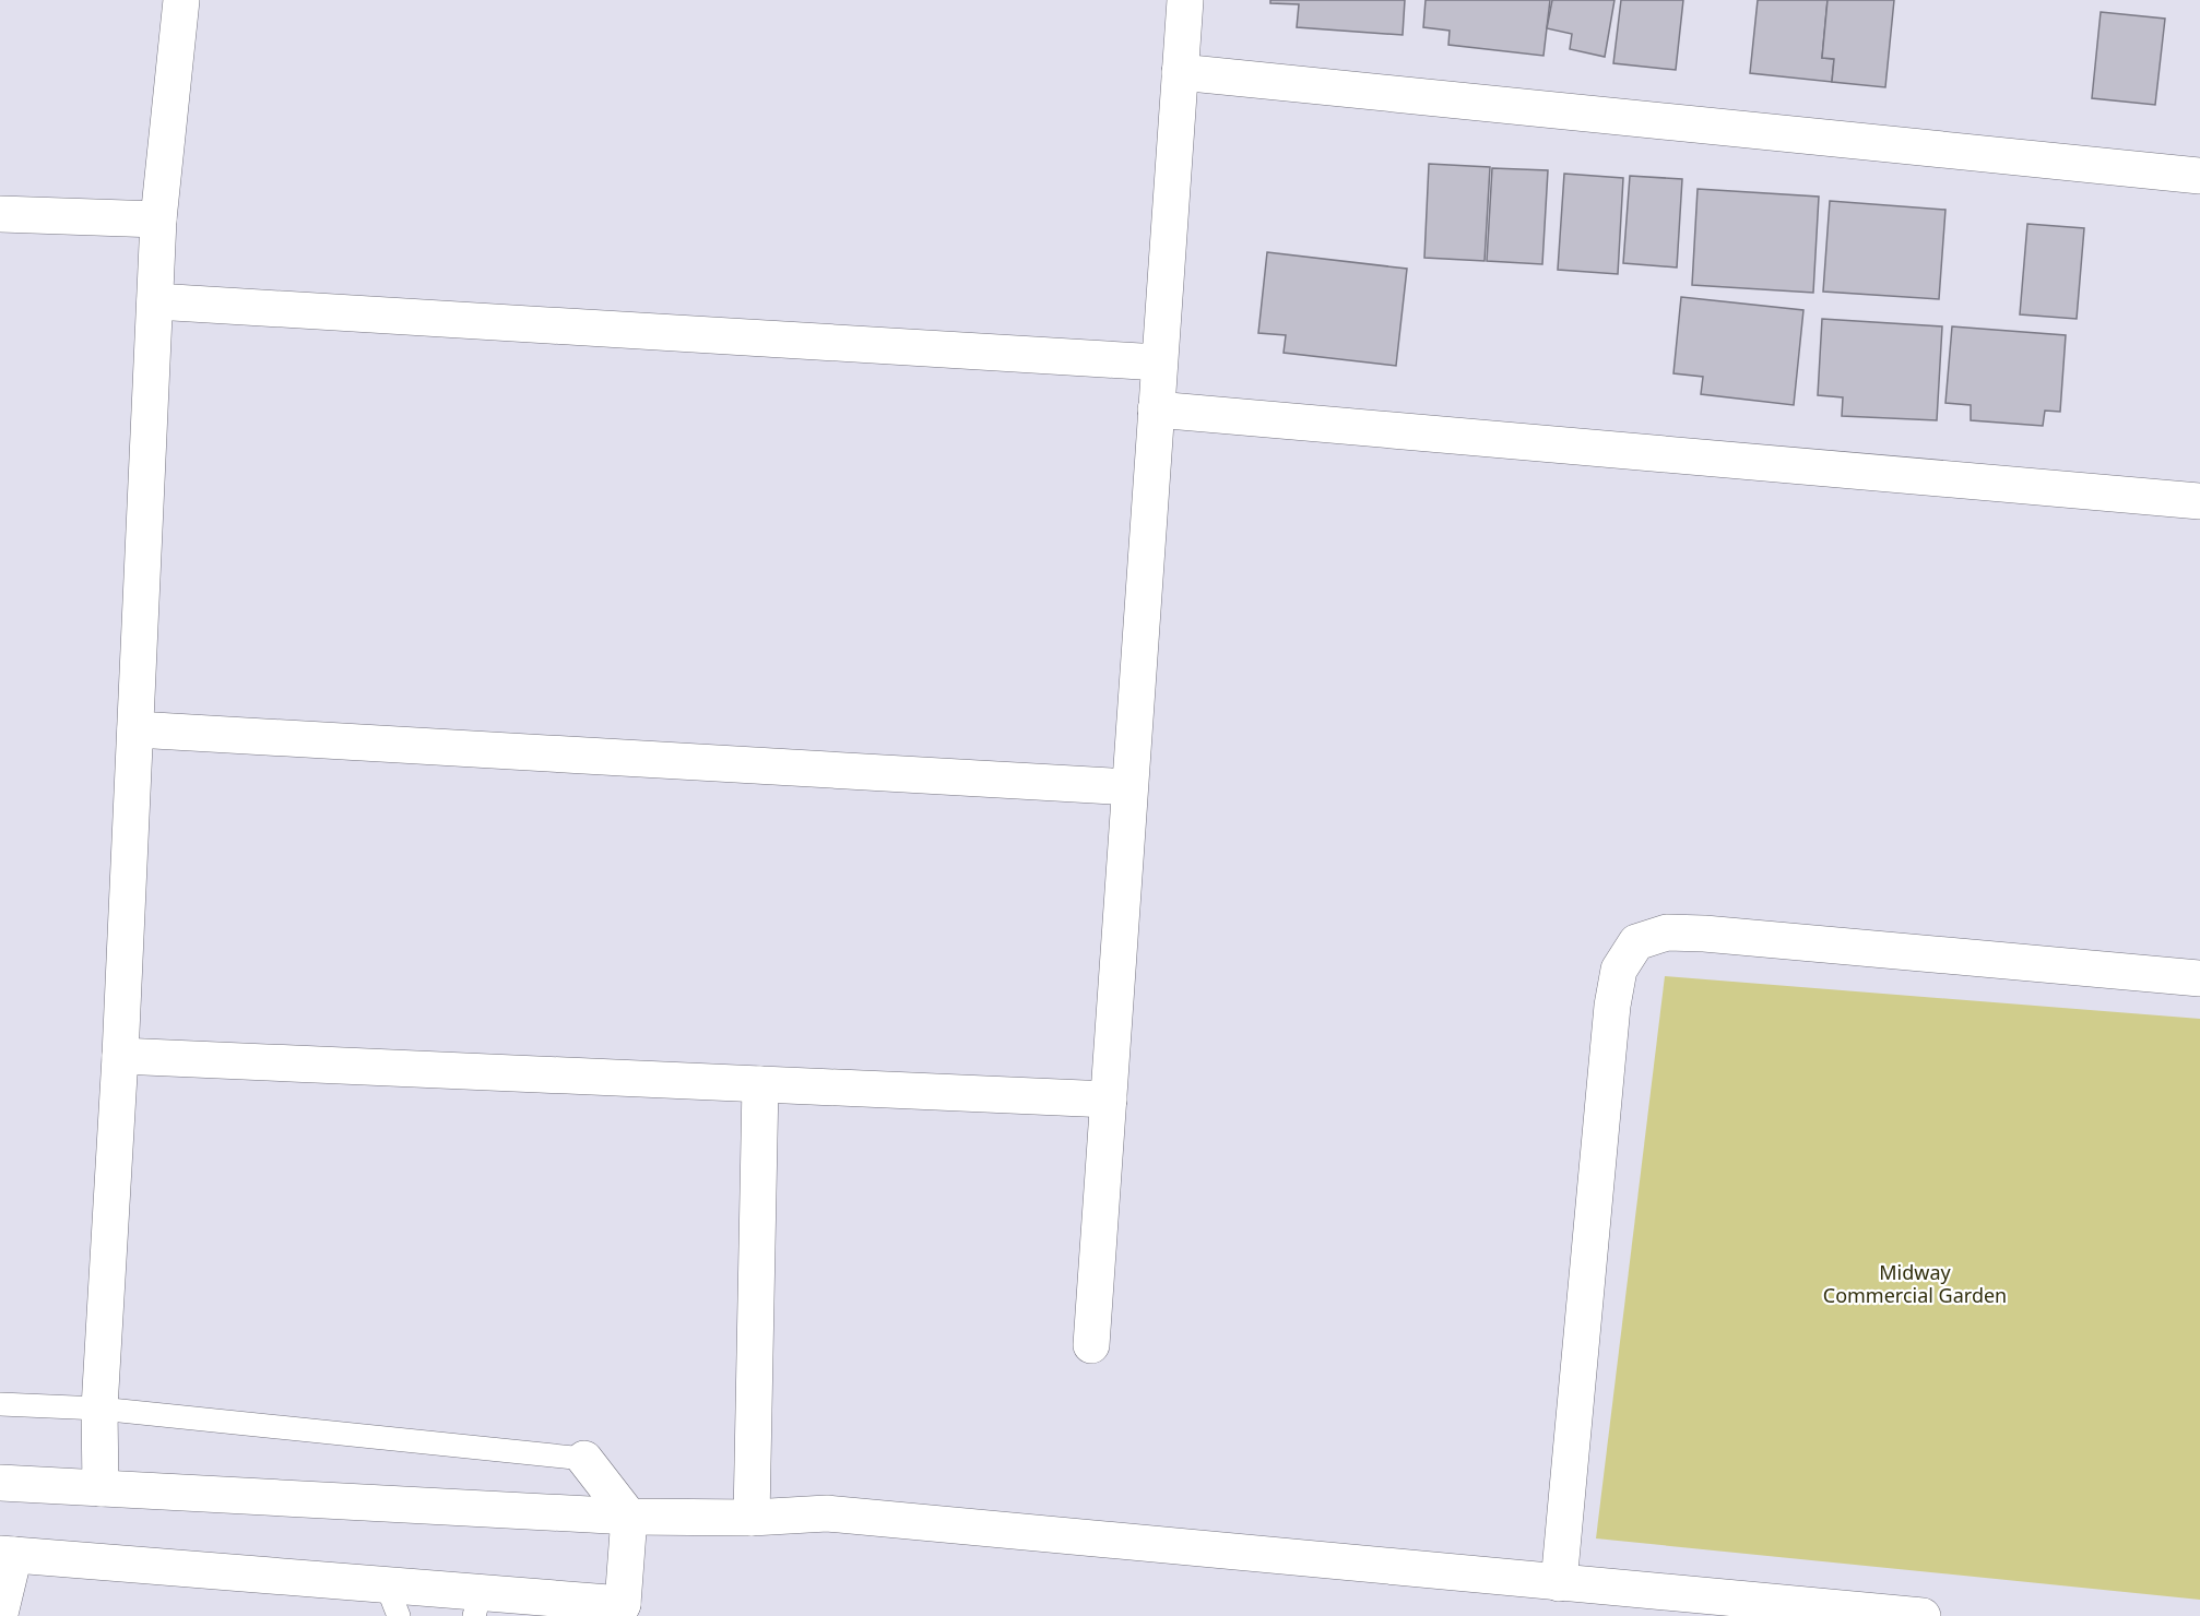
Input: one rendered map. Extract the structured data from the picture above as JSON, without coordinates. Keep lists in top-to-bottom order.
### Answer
{
  "parks": ["Midway Commercial Garden"]
}
